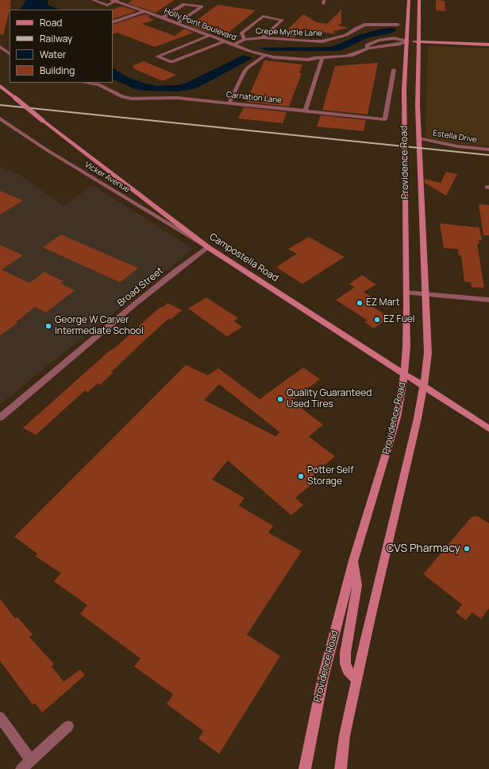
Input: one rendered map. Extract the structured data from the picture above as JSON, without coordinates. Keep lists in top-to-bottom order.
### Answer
{
  "streets": {
    "main road": ["Providence Road", "Campostella Road"],
    "street": [
      "Holly Point Boulevard",
      "Crepe Myrtle Lane",
      "Carnation Lane",
      "Estella Drive",
      "Vicker Avenue",
      "Broad Street"
    ]
  },
  "crossings": [
    ["Holly Point Boulevard", "Crepe Myrtle Lane"],
    ["Holly Point Boulevard", "Providence Road"],
    ["Estella Drive", "Providence Road"],
    ["Providence Road", "Campostella Road"],
    ["Vicker Avenue", "Campostella Road"],
    ["Vicker Avenue", "Broad Street"],
    ["Campostella Road", "Broad Street"]
  ],
  "places": [
    "EZ Mart",
    "EZ Fuel",
    "George W Carver Intermediate School",
    "Quality Guaranteed Used Tires",
    "Potter Self Storage",
    "CVS Pharmacy"
  ],
  "legend": [
    "Road",
    "Railway",
    "Water",
    "Building"
  ]
}
